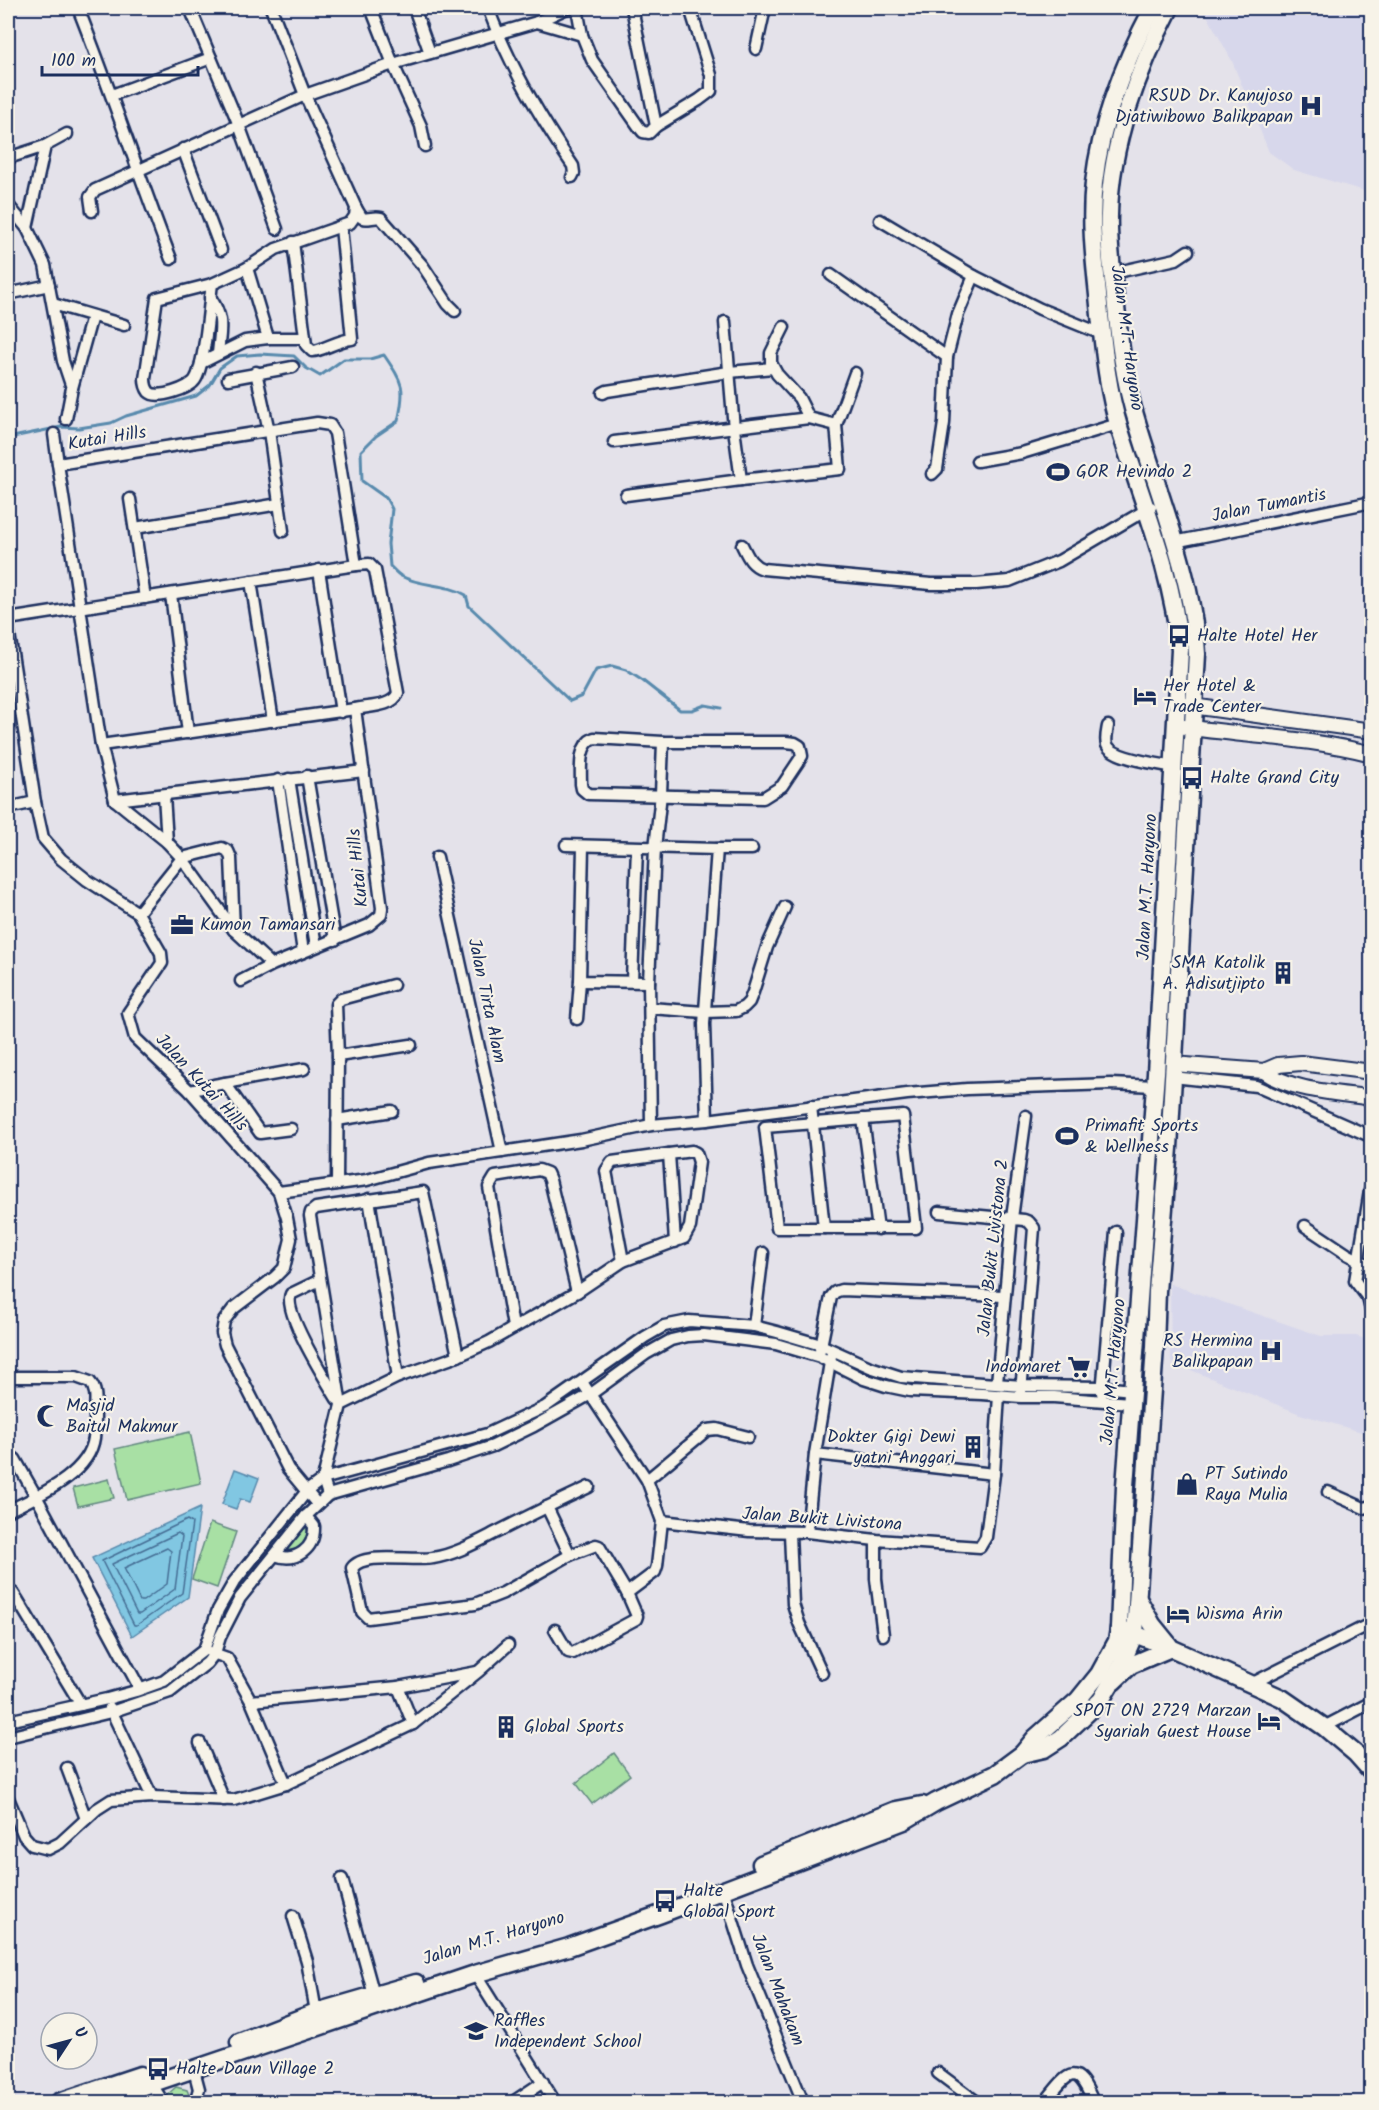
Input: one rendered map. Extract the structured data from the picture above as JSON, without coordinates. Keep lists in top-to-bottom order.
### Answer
{
  "streets": {
    "main road": ["Jalan M.T. Haryono"],
    "street": [
      "Kutai Hills",
      "Jalan Tumantis",
      "Jalan Tirta Alam",
      "Jalan Kutai Hills",
      "Jalan Bukit Livistona 2",
      "Jalan Bukit Livistona",
      "Jalan Mahakam"
    ]
  },
  "crossings": [
    ["Jalan M.T. Haryono", "Jalan Tumantis"],
    ["Jalan M.T. Haryono", "Jalan Mahakam"],
    ["Jalan Bukit Livistona 2", "Jalan Bukit Livistona"]
  ],
  "places": {
    "hospital": ["RSUD Dr. Kanujoso Djatiwibowo Balikpapan", "RS Hermina Balikpapan"],
    "sports": ["GOR Hevindo 2", "Primafit Sports & Wellness"],
    "bus stop": [
      "Halte Hotel Her",
      "Halte Grand City",
      "Halte Global Sport",
      "Halte Daun Village 2"
    ],
    "hotel": ["Her Hotel & Trade Center", "Wisma Arin", "SPOT ON 2729 Marzan Syariah Guest House"],
    "office": ["Kumon Tamansari"],
    "building": ["SMA Katolik A. Adisutjipto", "Dokter Gigi Dewi yatni Anggari", "Global Sports"],
    "supermarket": ["Indomaret"],
    "mosque": ["Masjid Baitul Makmur"],
    "shop": ["PT Sutindo Raya Mulia"],
    "school or university": ["Raffles Independent School"]
  },
  "scale_bar": "100 m",
  "north": "top right"
}
